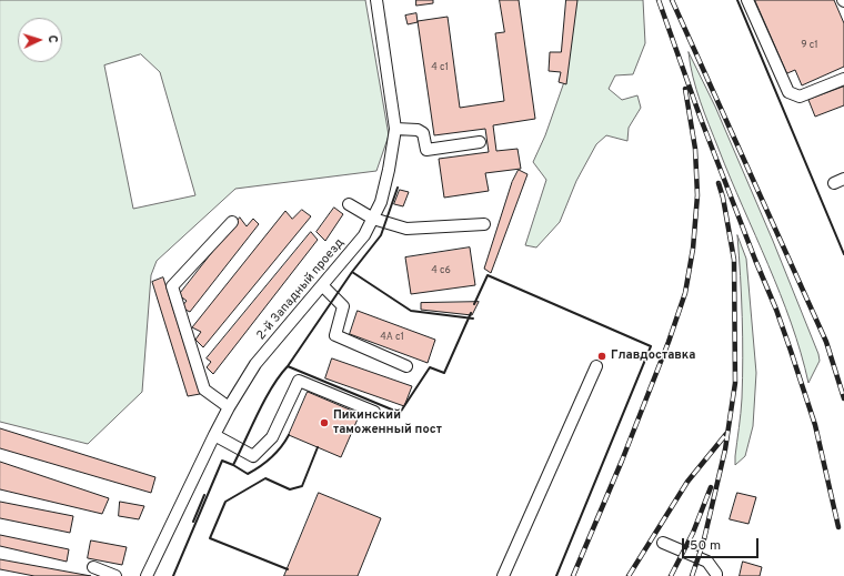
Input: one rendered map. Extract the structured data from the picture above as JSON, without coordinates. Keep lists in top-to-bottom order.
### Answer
{
  "streets": {
    "street": ["2-й Западный проезд"]
  },
  "places": ["Главдоставка", "Пикинский таможенный пост"],
  "house_numbers": [
    "9 с1",
    "4 с1",
    "4 с6",
    "4А с1"
  ],
  "scale_bar": "50 m",
  "north": "right"
}
